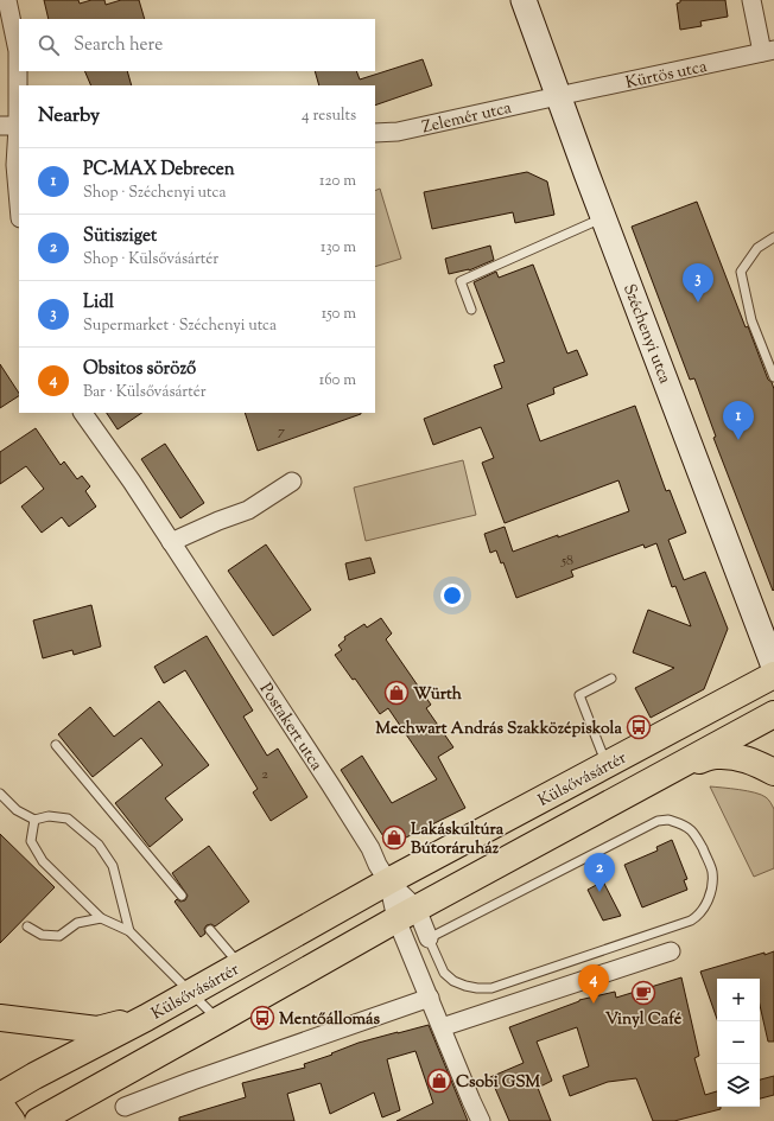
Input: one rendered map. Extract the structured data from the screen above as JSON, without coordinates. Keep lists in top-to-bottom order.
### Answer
{
  "streets": {
    "main road": ["Külsővásártér"],
    "street": [
      "Kürtös utca",
      "Zelemér utca",
      "Széchenyi utca",
      "Postakert utca"
    ]
  },
  "crossings": [
    ["Kürtös utca", "Zelemér utca"],
    ["Kürtös utca", "Széchenyi utca"],
    ["Zelemér utca", "Széchenyi utca"],
    ["Postakert utca", "Külsővásártér"]
  ],
  "places": {
    "shop": ["Würth", "Lakáskultúra Bútoráruház", "Csobi GSM"],
    "bus stop": ["Mechwart András Szakközépiskola", "Mentőállomás"],
    "cafe": ["Vinyl Café"]
  },
  "house_numbers": ["7", "58", "2"],
  "page": {
    "search": "Search here",
    "heading": ["Nearby", "4 results"],
    "list": [
      {
        "mark": "1",
        "name": "PC-MAX Debrecen",
        "note": "Shop · Széchenyi utca",
        "value": "120 m"
      },
      {
        "mark": "2",
        "name": "Sütisziget",
        "note": "Shop · Külsővásártér",
        "value": "130 m"
      },
      {
        "mark": "3",
        "name": "Lidl",
        "note": "Supermarket · Széchenyi utca",
        "value": "150 m"
      },
      {
        "mark": "4",
        "name": "Obsitos söröző",
        "note": "Bar · Külsővásártér",
        "value": "160 m"
      }
    ],
    "pins": [
      "3",
      "1",
      "2",
      "4"
    ],
    "map_buttons": ["+", "−"]
  }
}
